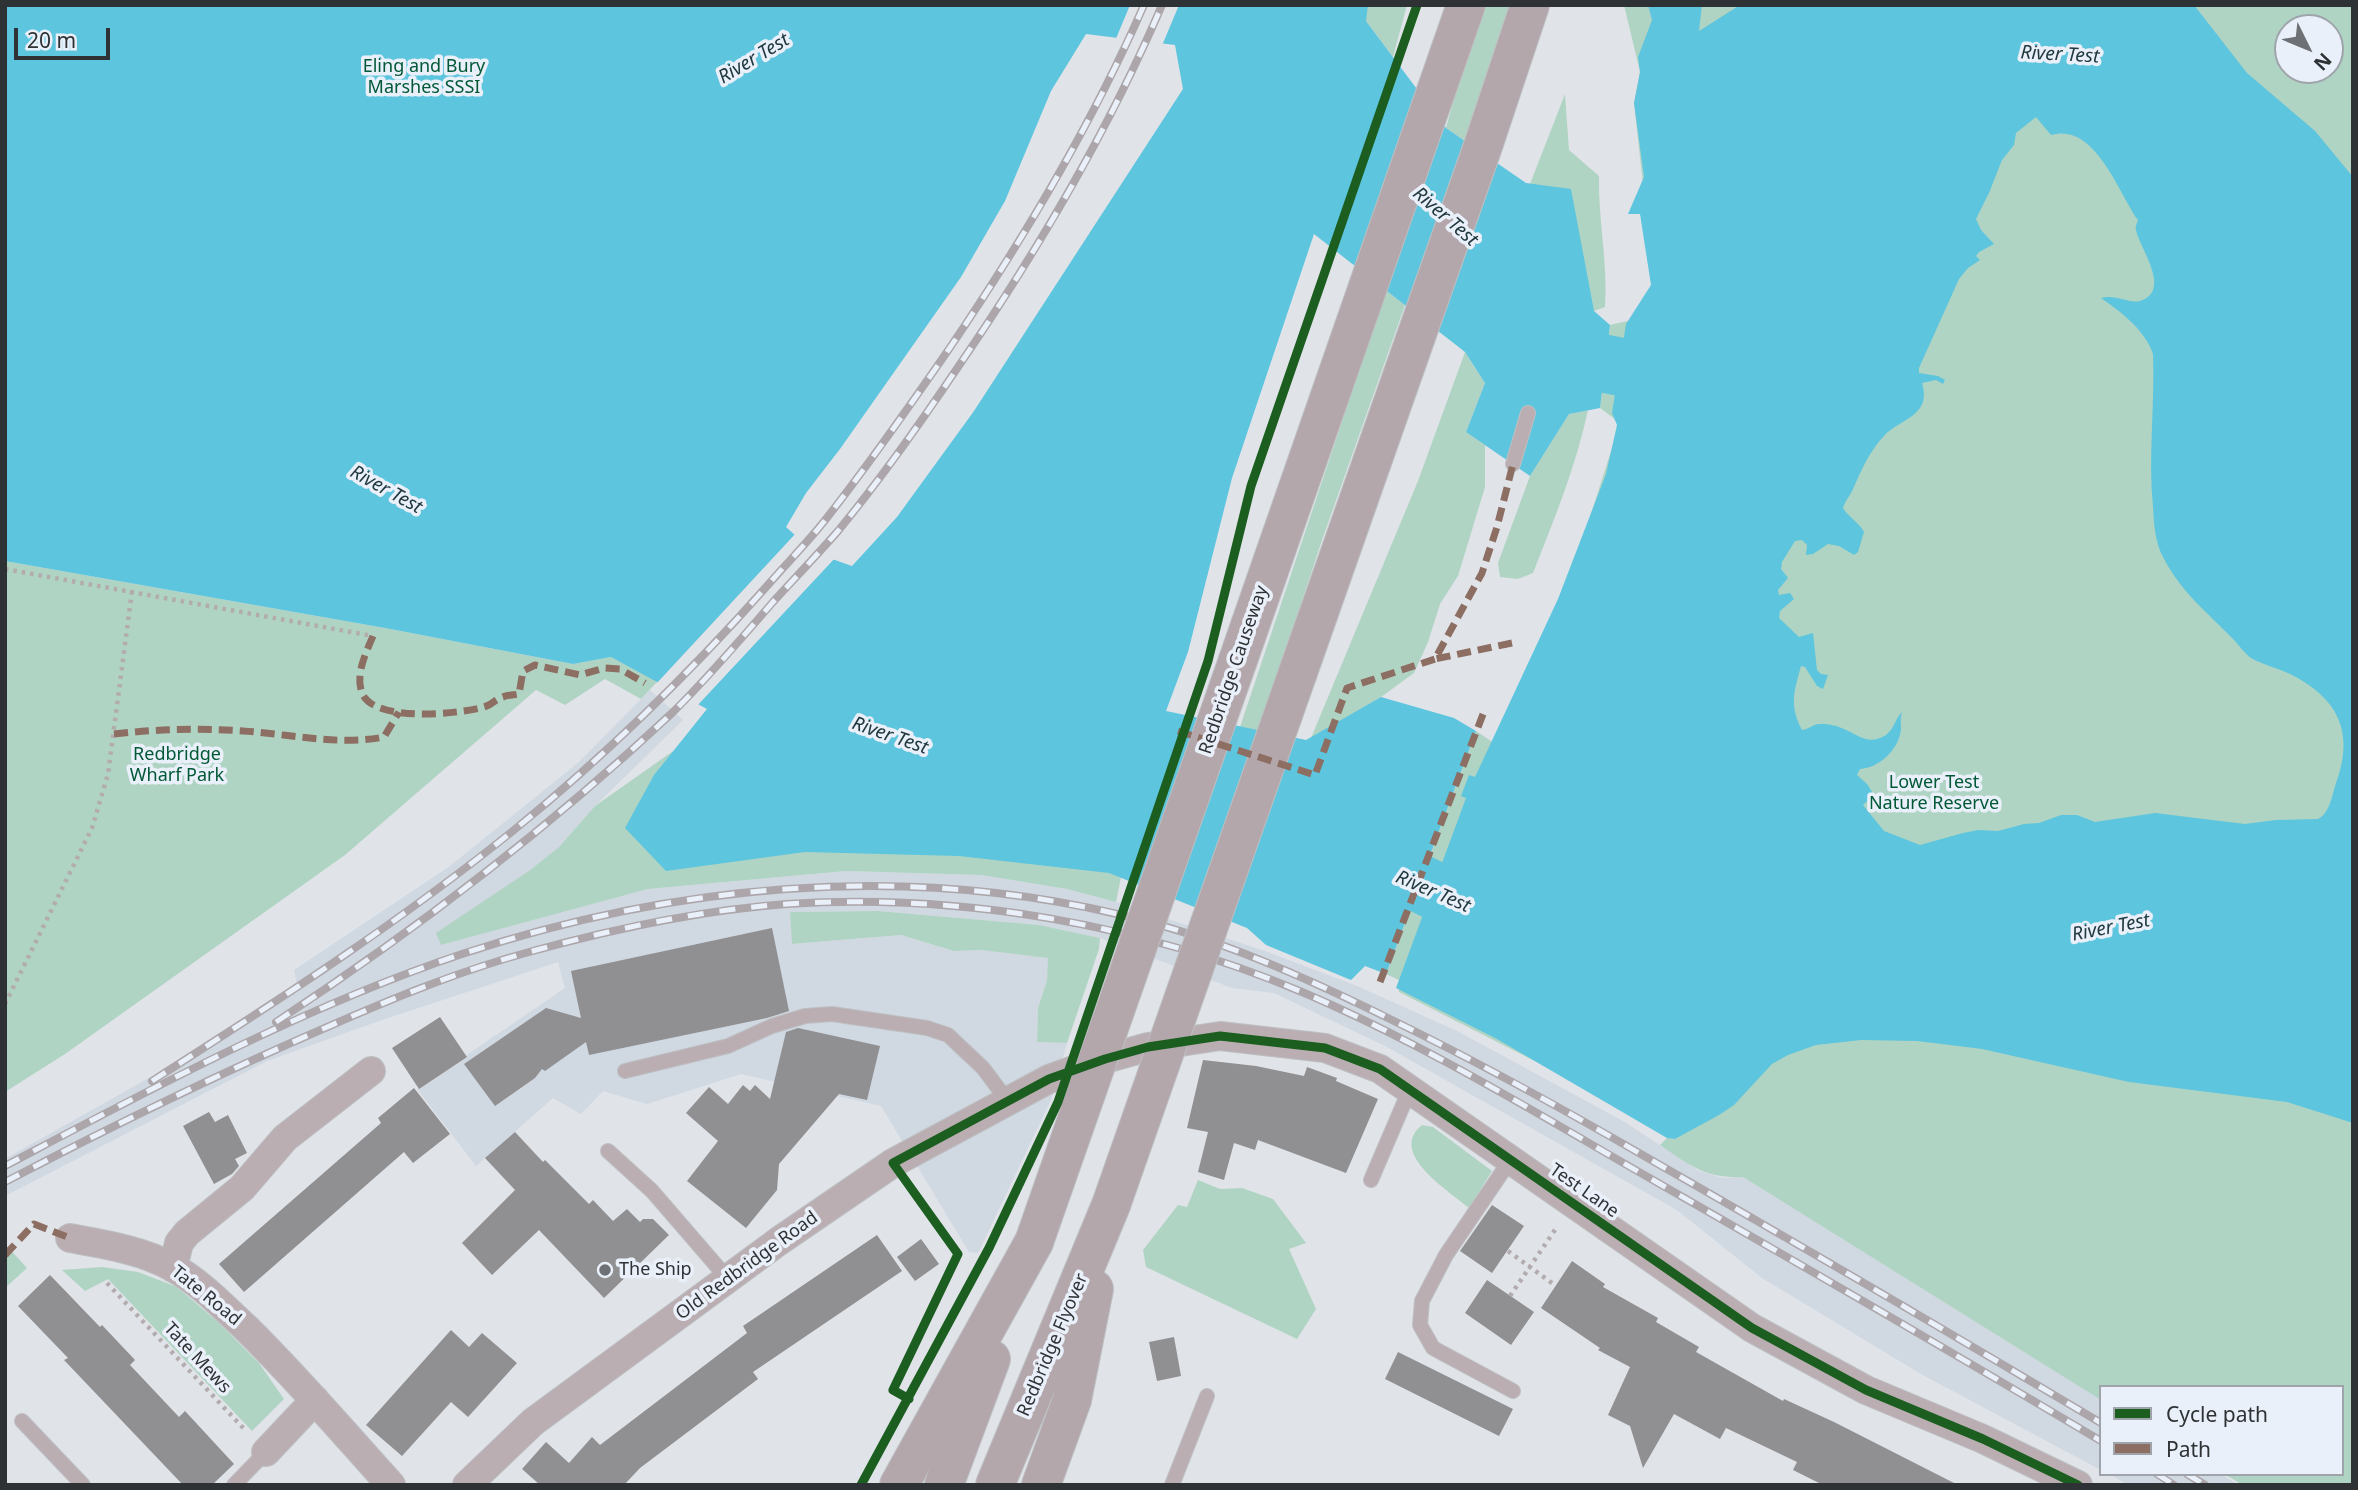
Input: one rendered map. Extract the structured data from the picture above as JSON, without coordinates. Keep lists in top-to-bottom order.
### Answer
{
  "streets": {
    "main road": ["Redbridge Causeway", "Redbridge Flyover"],
    "street": ["Test Lane", "Old Redbridge Road", "Tate Road"],
    "path": ["Tate Mews"]
  },
  "crossings": [
    ["Test Lane", "Old Redbridge Road"]
  ],
  "water": ["River Test"],
  "parks": ["Eling and Bury Marshes SSSI", "Redbridge Wharf Park", "Lower Test Nature Reserve"],
  "places": ["The Ship"],
  "legend": ["Cycle path", "Path"],
  "scale_bar": "20 m",
  "north": "bottom right"
}
